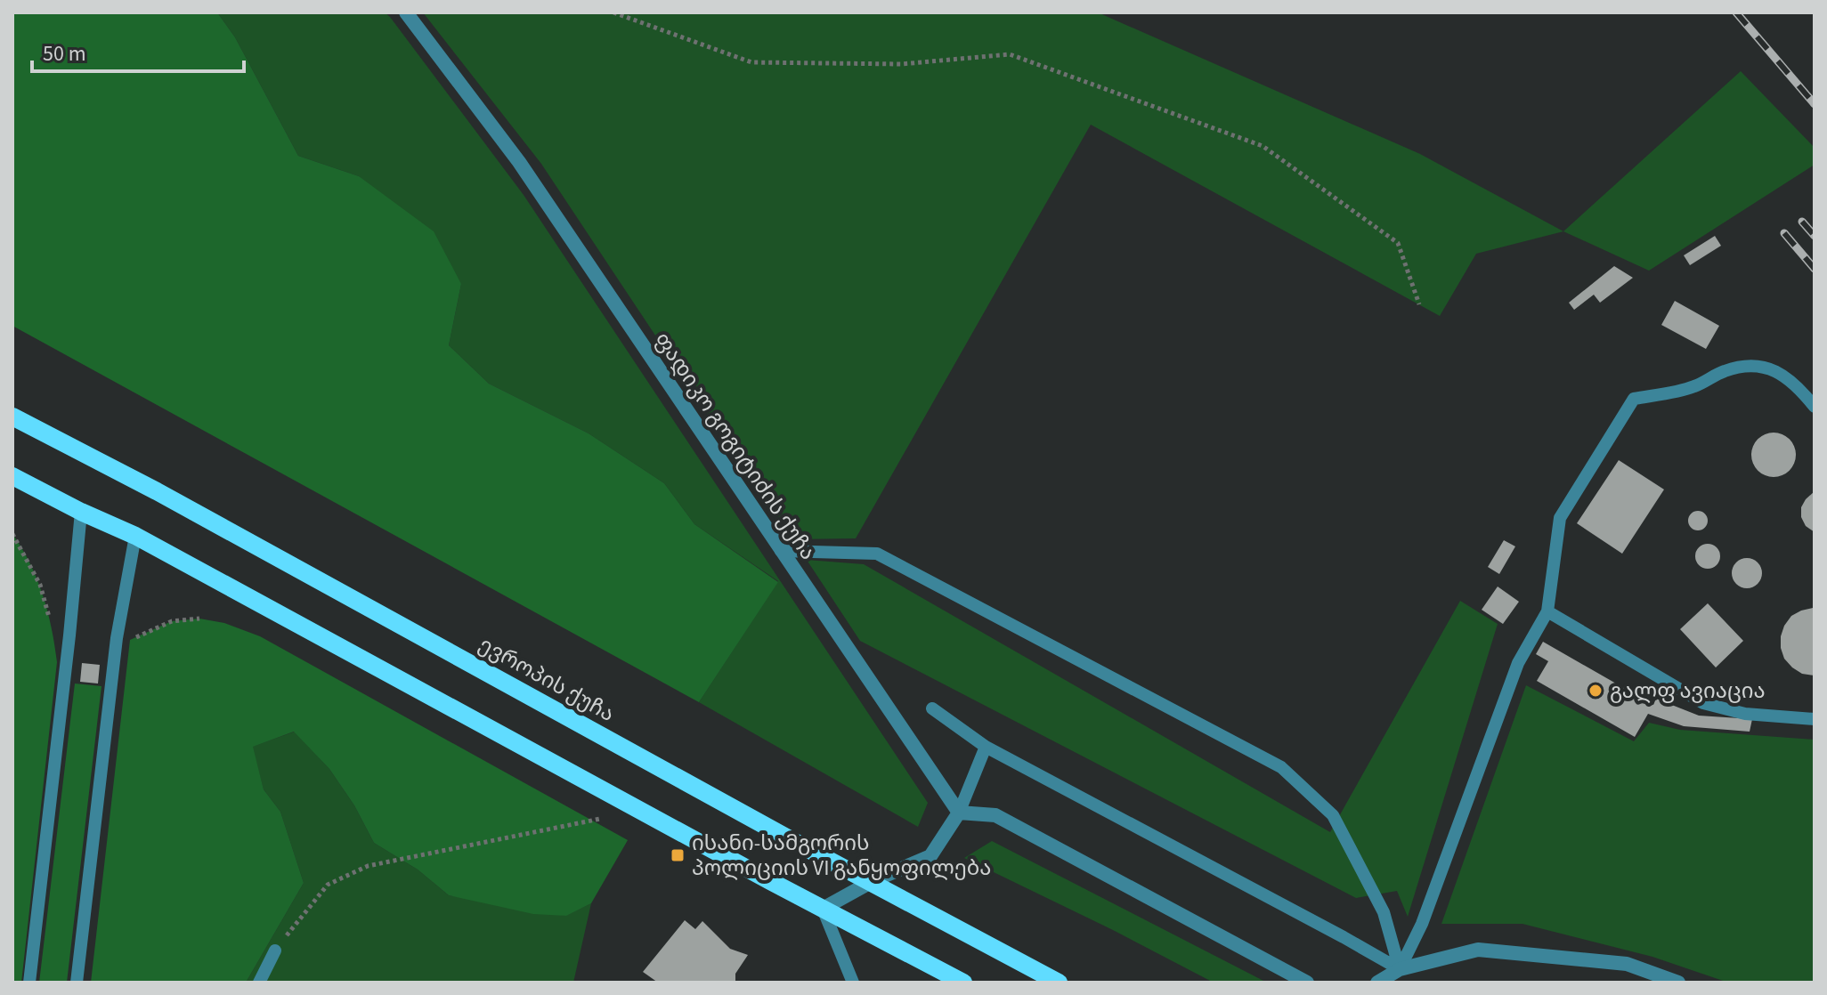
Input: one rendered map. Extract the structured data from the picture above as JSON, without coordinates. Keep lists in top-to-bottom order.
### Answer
{
  "streets": {
    "main road": ["ევროპის ქუჩა"],
    "street": ["ფადიკო გოგიტიძის ქუჩა"]
  },
  "places": {
    "other": ["გალფ ავიაცია"],
    "transit": ["ისანი-სამგორის პოლიციის VI განყოფილება"]
  },
  "scale_bar": "50 m"
}
